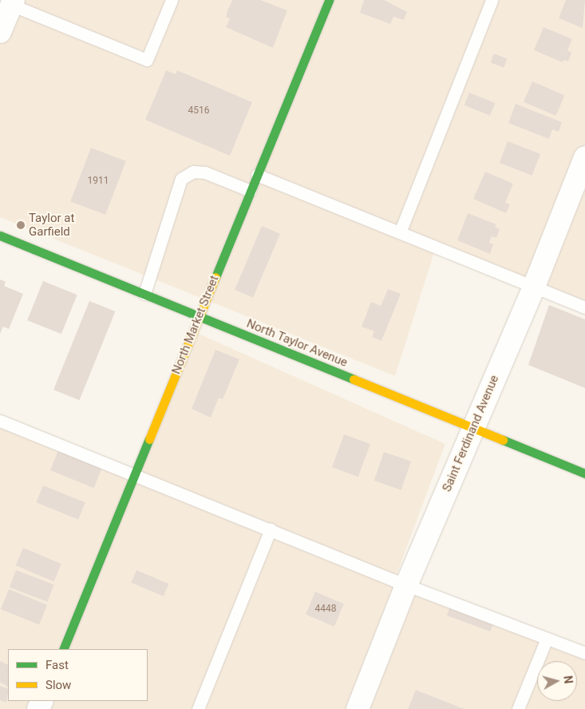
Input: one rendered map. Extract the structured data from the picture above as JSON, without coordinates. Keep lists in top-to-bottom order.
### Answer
{
  "streets": {
    "street": ["North Market Street", "North Taylor Avenue", "Saint Ferdinand Avenue"]
  },
  "crossings": [
    ["North Market Street", "North Taylor Avenue"],
    ["North Taylor Avenue", "Saint Ferdinand Avenue"]
  ],
  "places": ["Taylor at Garfield"],
  "house_numbers": ["4516", "1911", "4448"],
  "legend": ["Fast", "Slow"],
  "north": "right"
}
